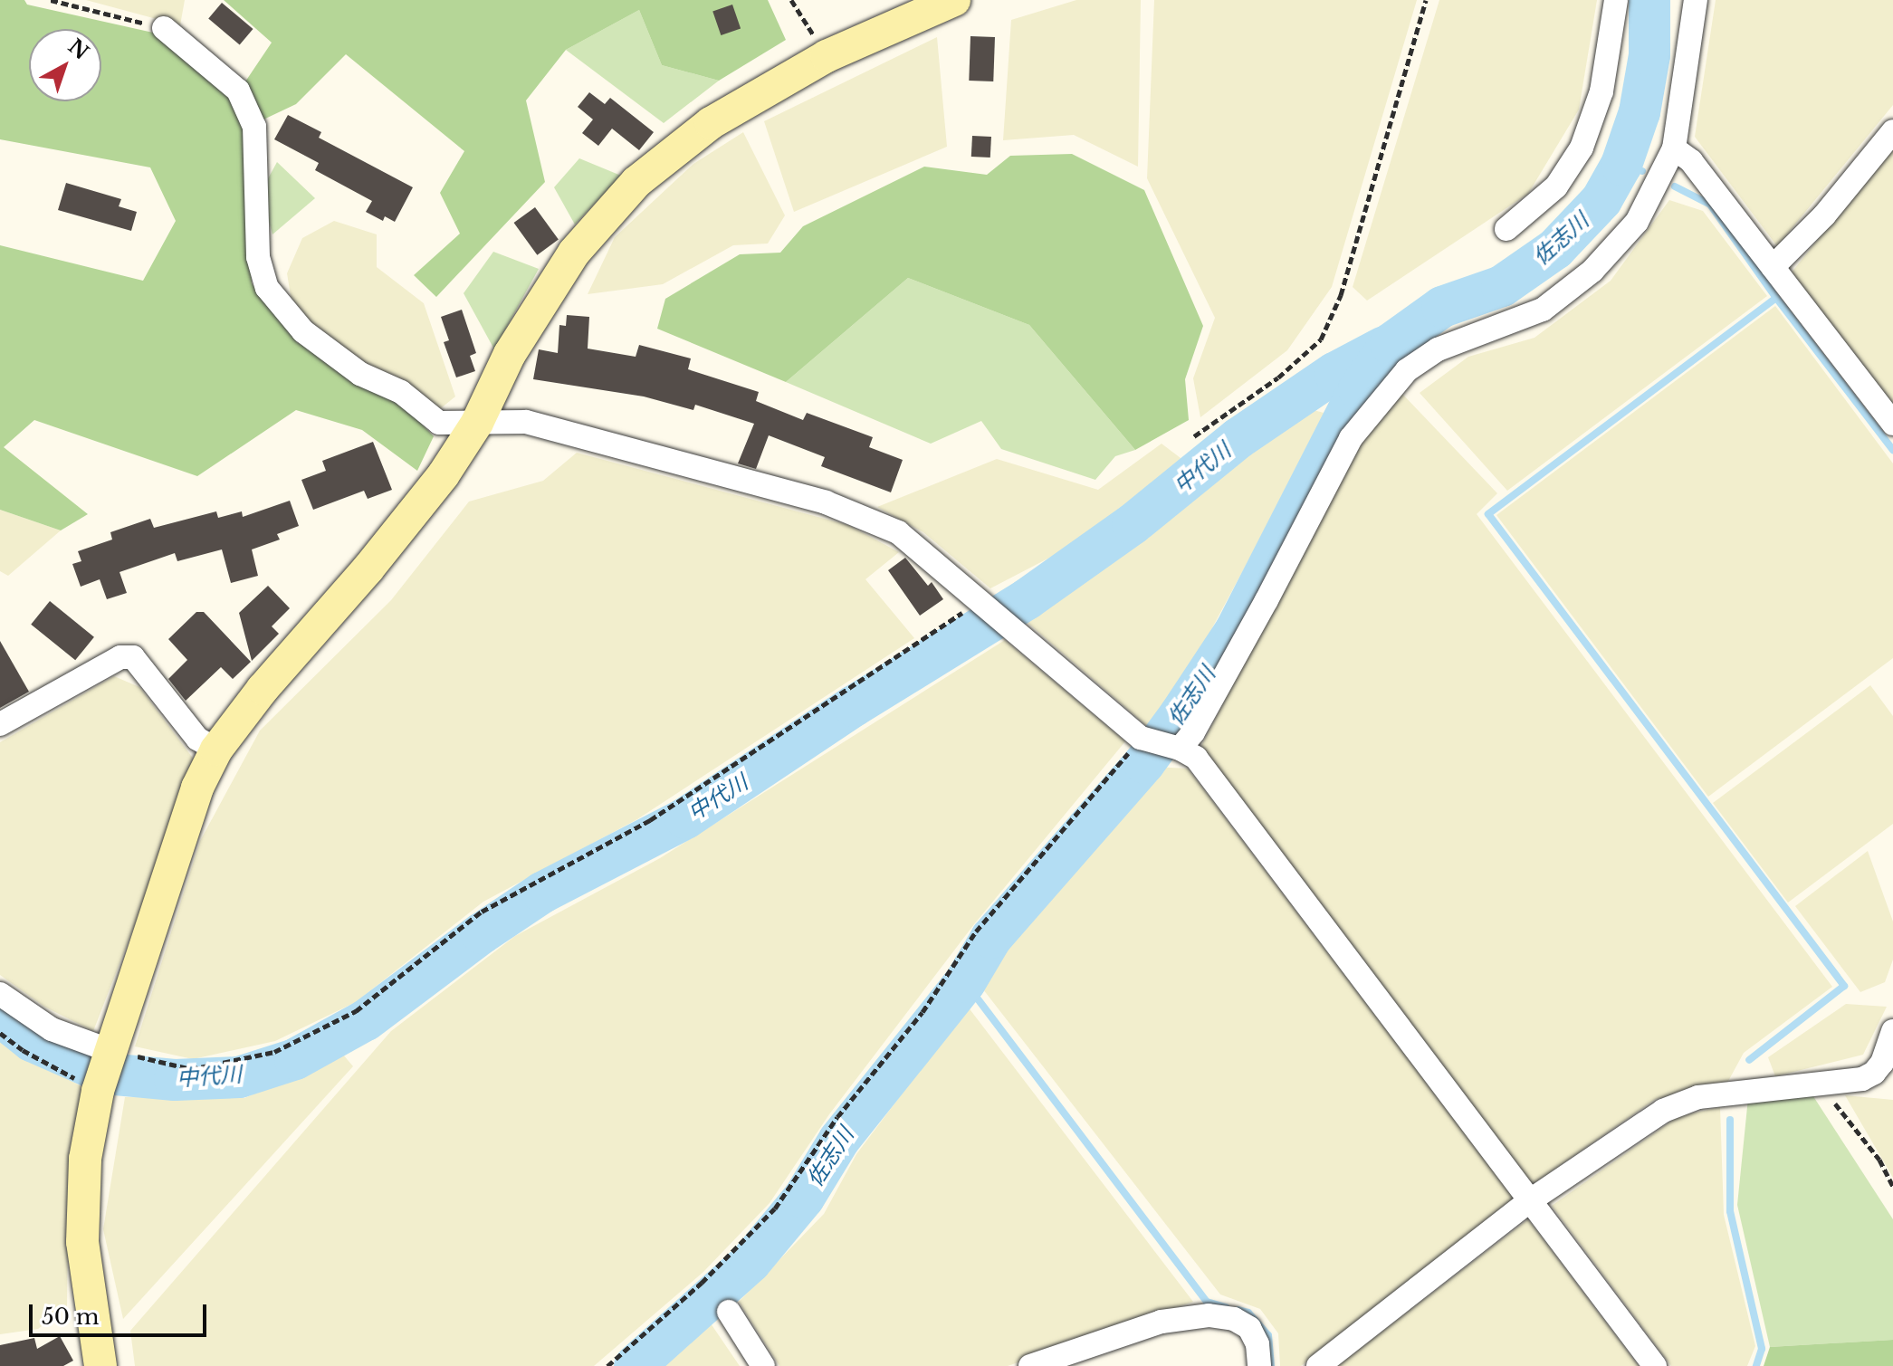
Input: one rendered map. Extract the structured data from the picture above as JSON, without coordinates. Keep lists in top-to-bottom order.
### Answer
{
  "water": ["佐志川", "中代川"],
  "scale_bar": "50 m",
  "north": "top right"
}
